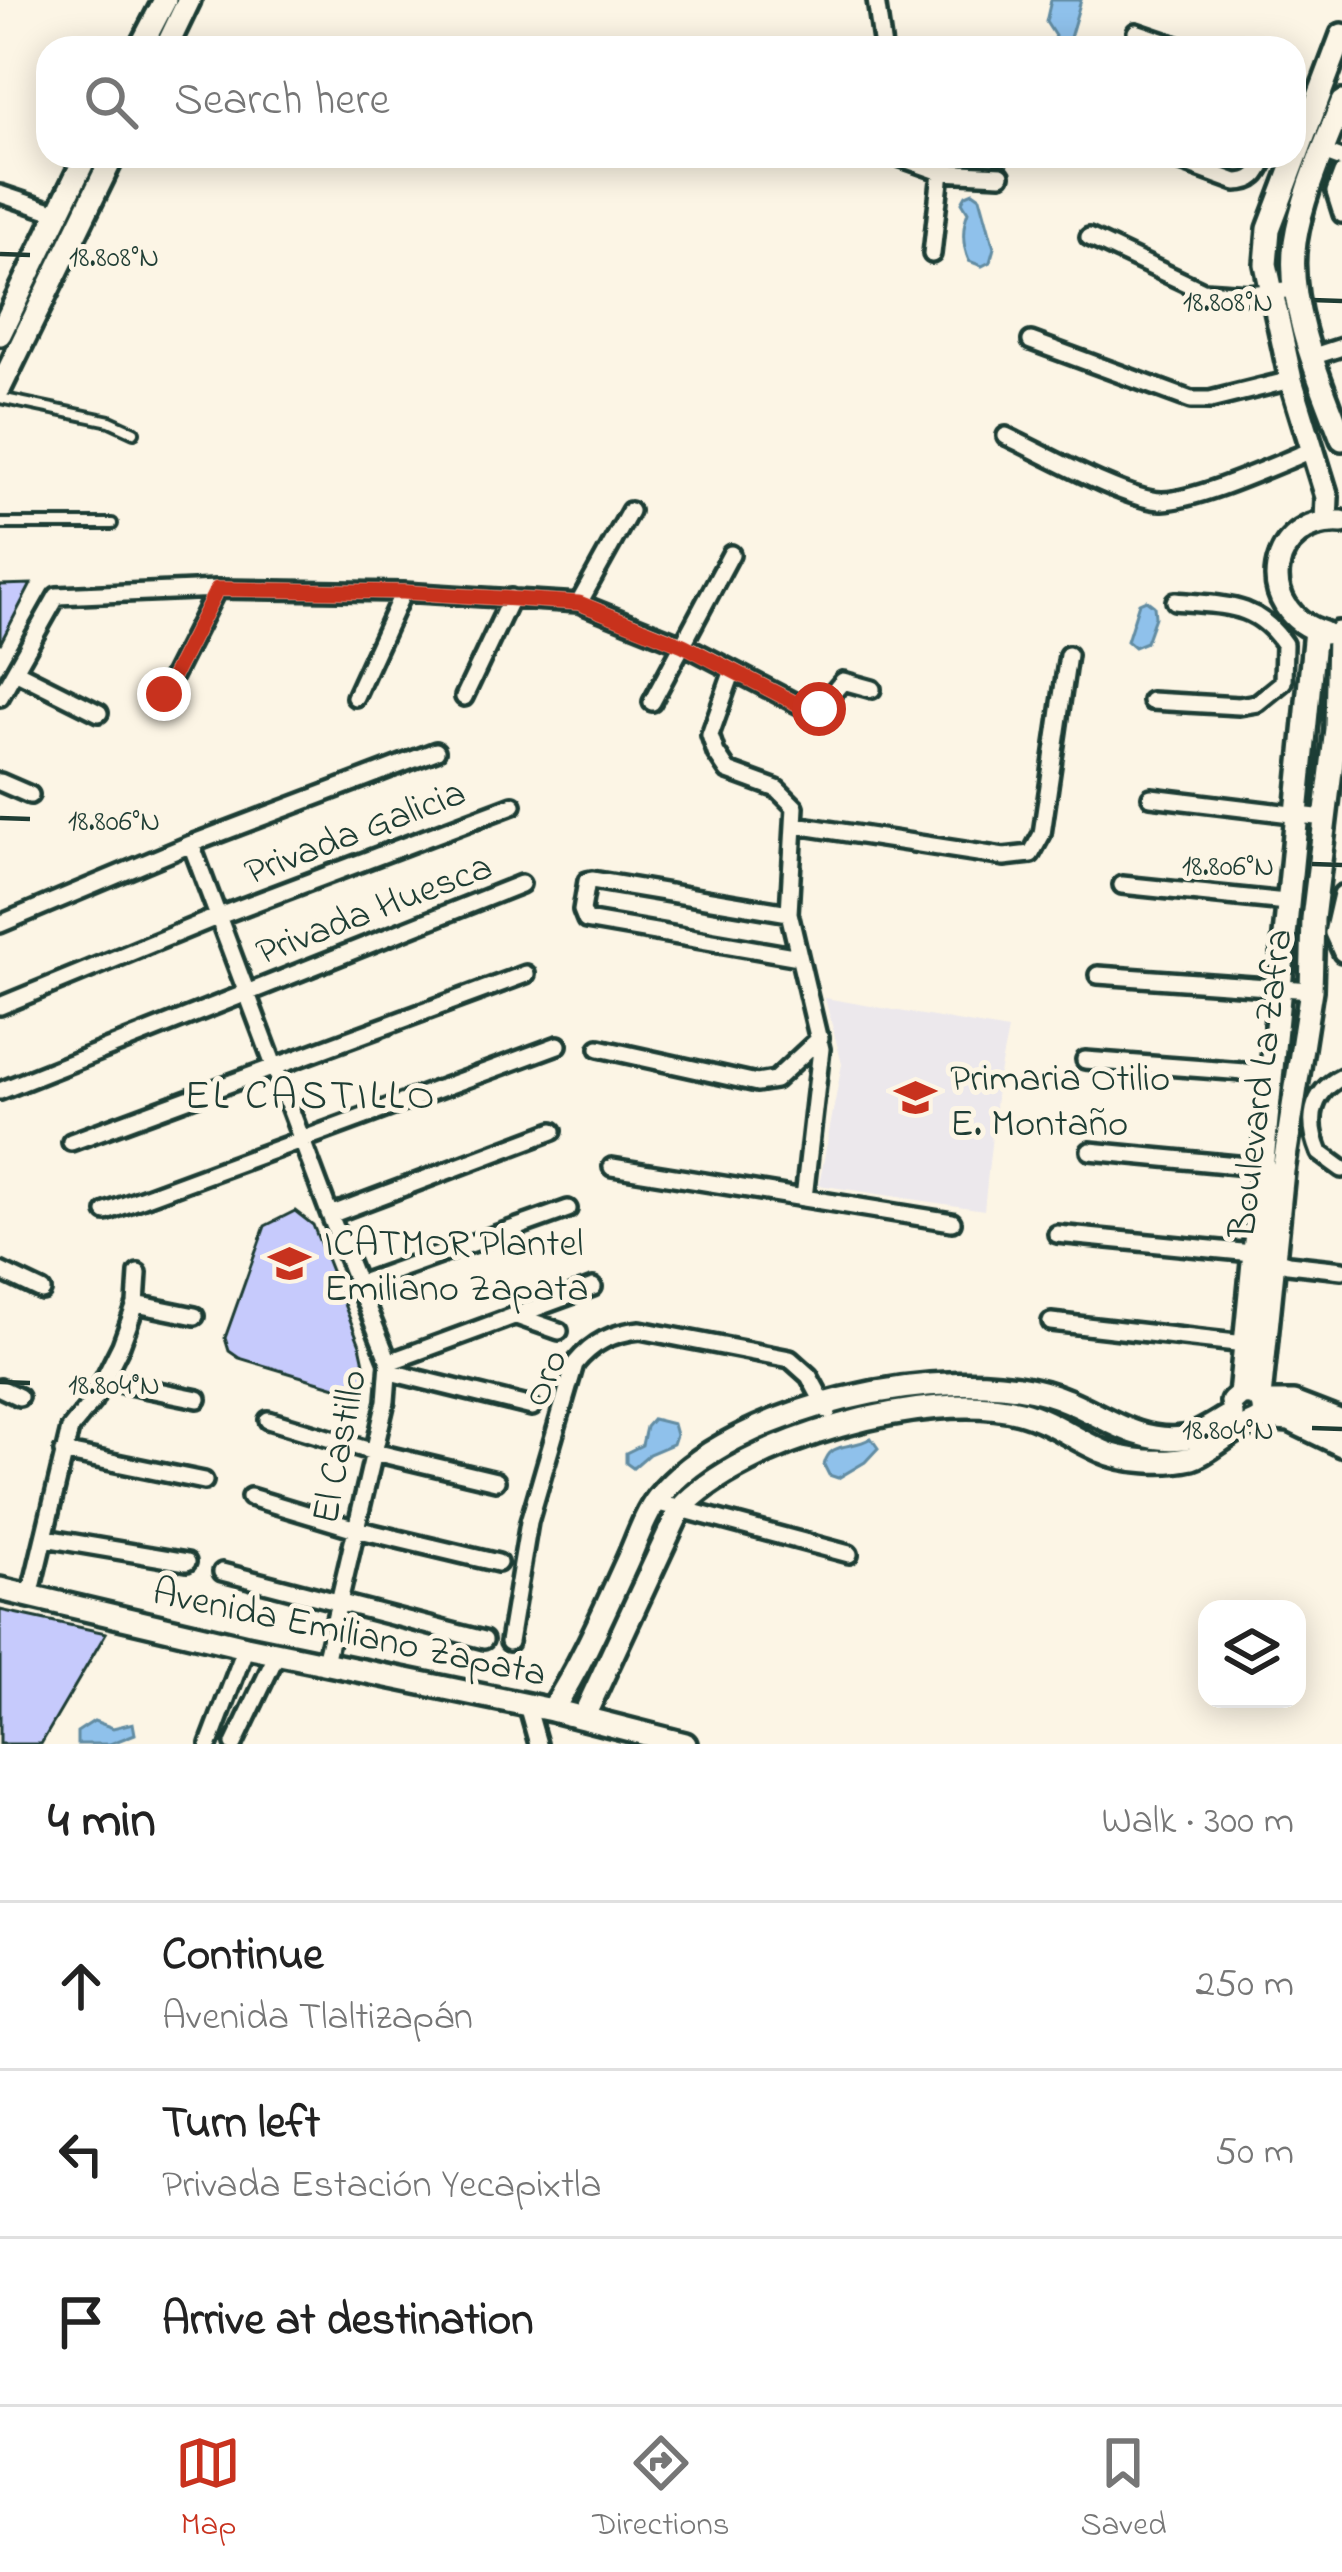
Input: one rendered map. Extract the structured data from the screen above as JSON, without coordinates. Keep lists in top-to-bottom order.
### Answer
{
  "streets": {
    "street": [
      "Privada Galicia",
      "Privada Huesca",
      "Boulevard La Zafra",
      "Oro",
      "El Castillo",
      "Avenida Emiliano Zapata"
    ]
  },
  "crossings": [
    ["Privada Galicia", "El Castillo"],
    ["Privada Huesca", "El Castillo"],
    ["El Castillo", "Avenida Emiliano Zapata"]
  ],
  "districts": ["EL CASTILLO"],
  "places": {
    "school or university": ["Primaria Otilio E. Montaño", "ICATMOR Plantel Emiliano Zapata"]
  },
  "page": {
    "search": "Search here",
    "heading": ["4 min", "Walk · 300 m"],
    "list": [
      ["Continue", "Avenida Tlaltizapán", "250 m"],
      ["Turn left", "Privada Estación Yecapixtla", "50 m"],
      "Arrive at destination"
    ],
    "nav": ["Map", "Directions", "Saved"]
  },
  "coordinates": ["18.808°N", "18.806°N", "18.804°N"]
}
